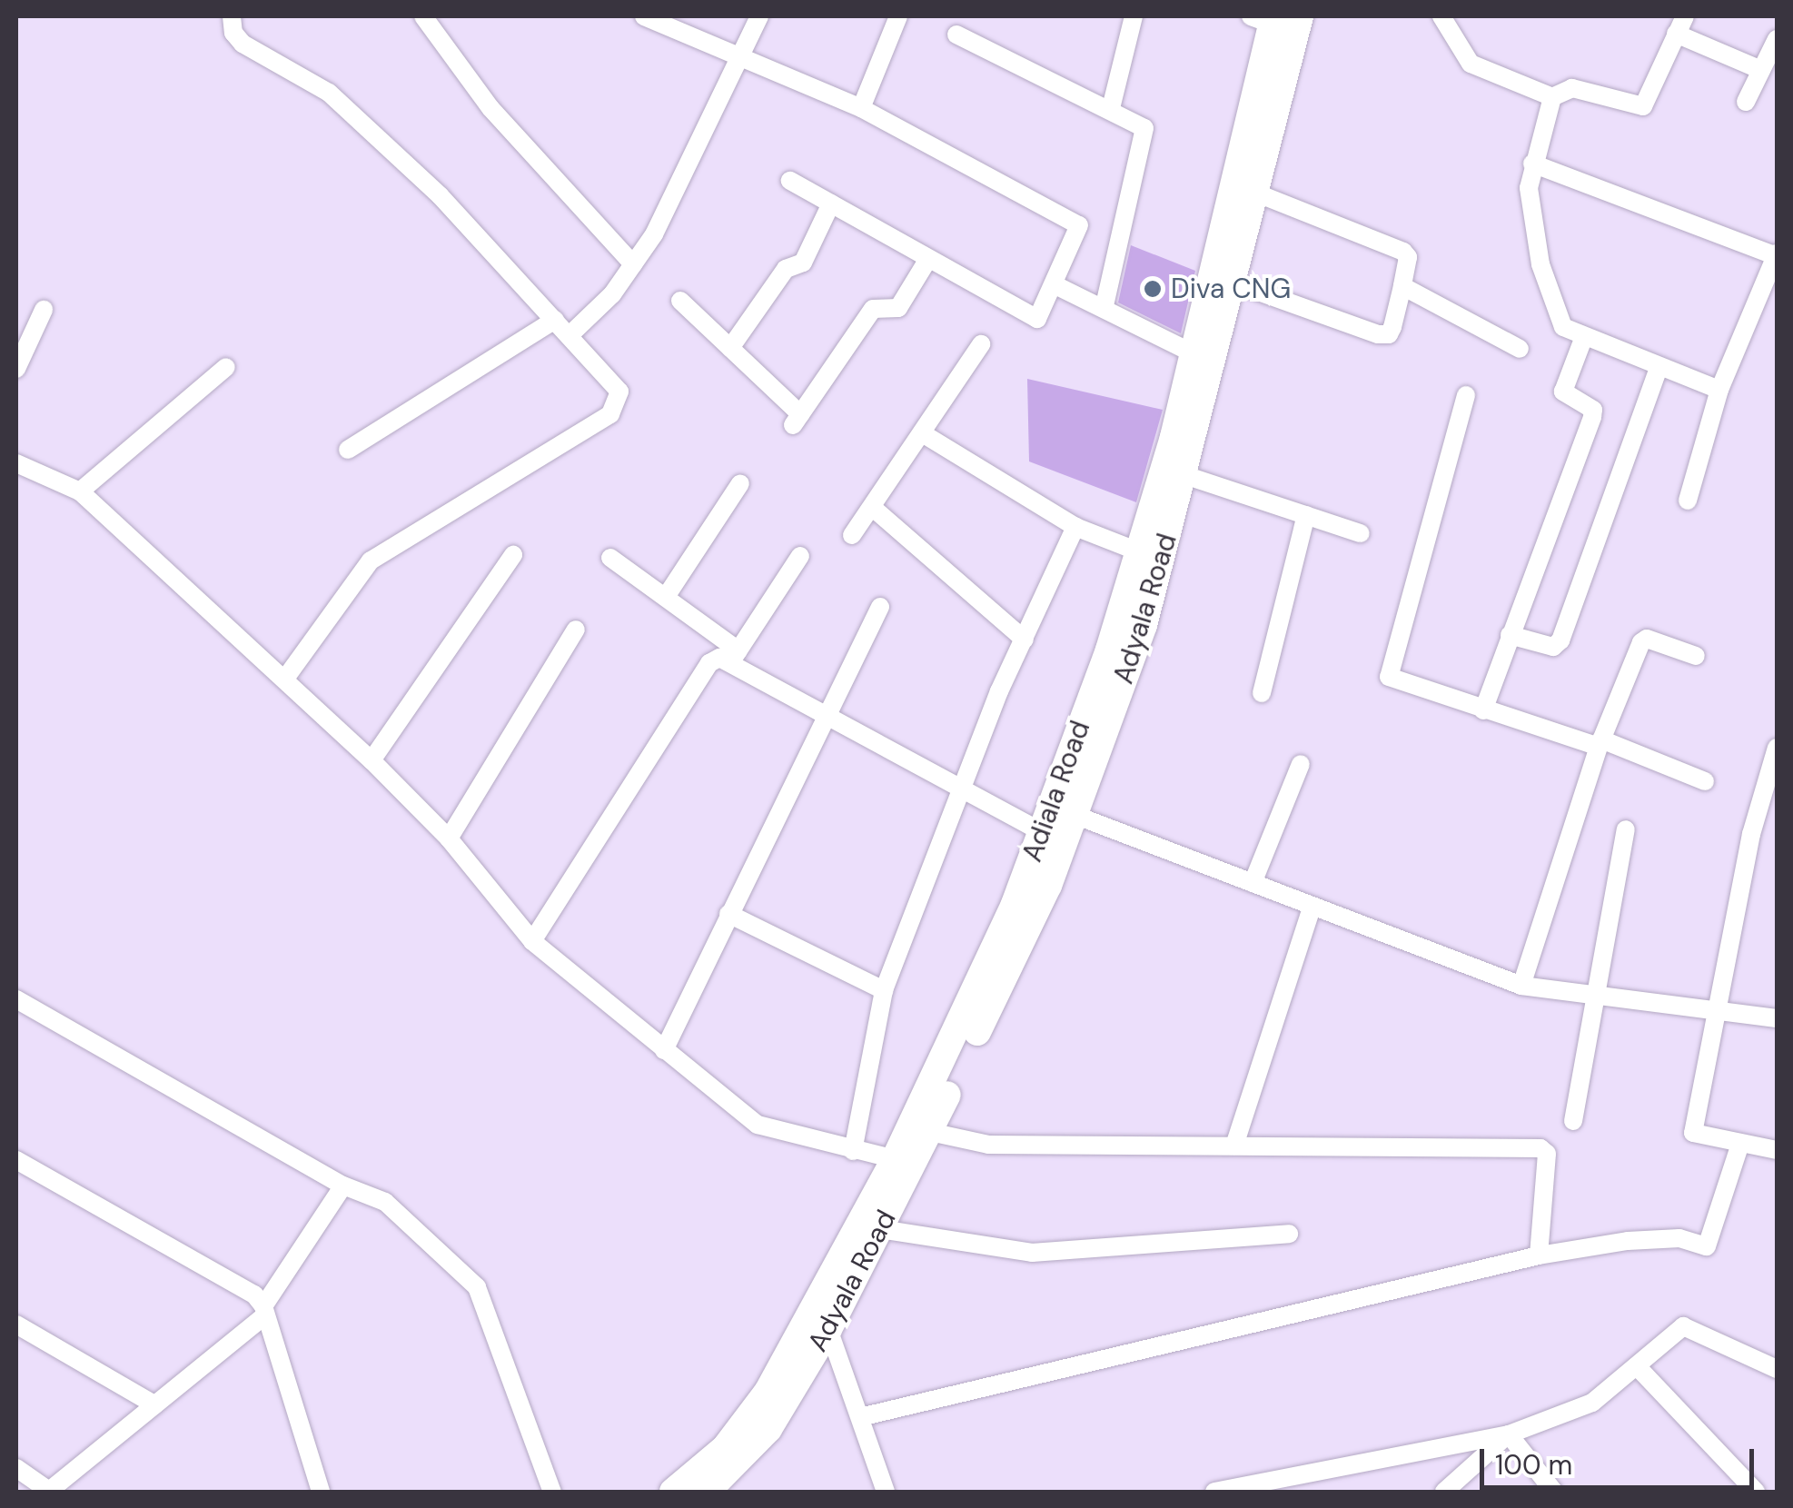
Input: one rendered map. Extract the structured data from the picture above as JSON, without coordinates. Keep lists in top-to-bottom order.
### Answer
{
  "streets": {
    "main road": ["Adyala Road", "Adiala Road"]
  },
  "places": ["Diva CNG"],
  "scale_bar": "100 m"
}
